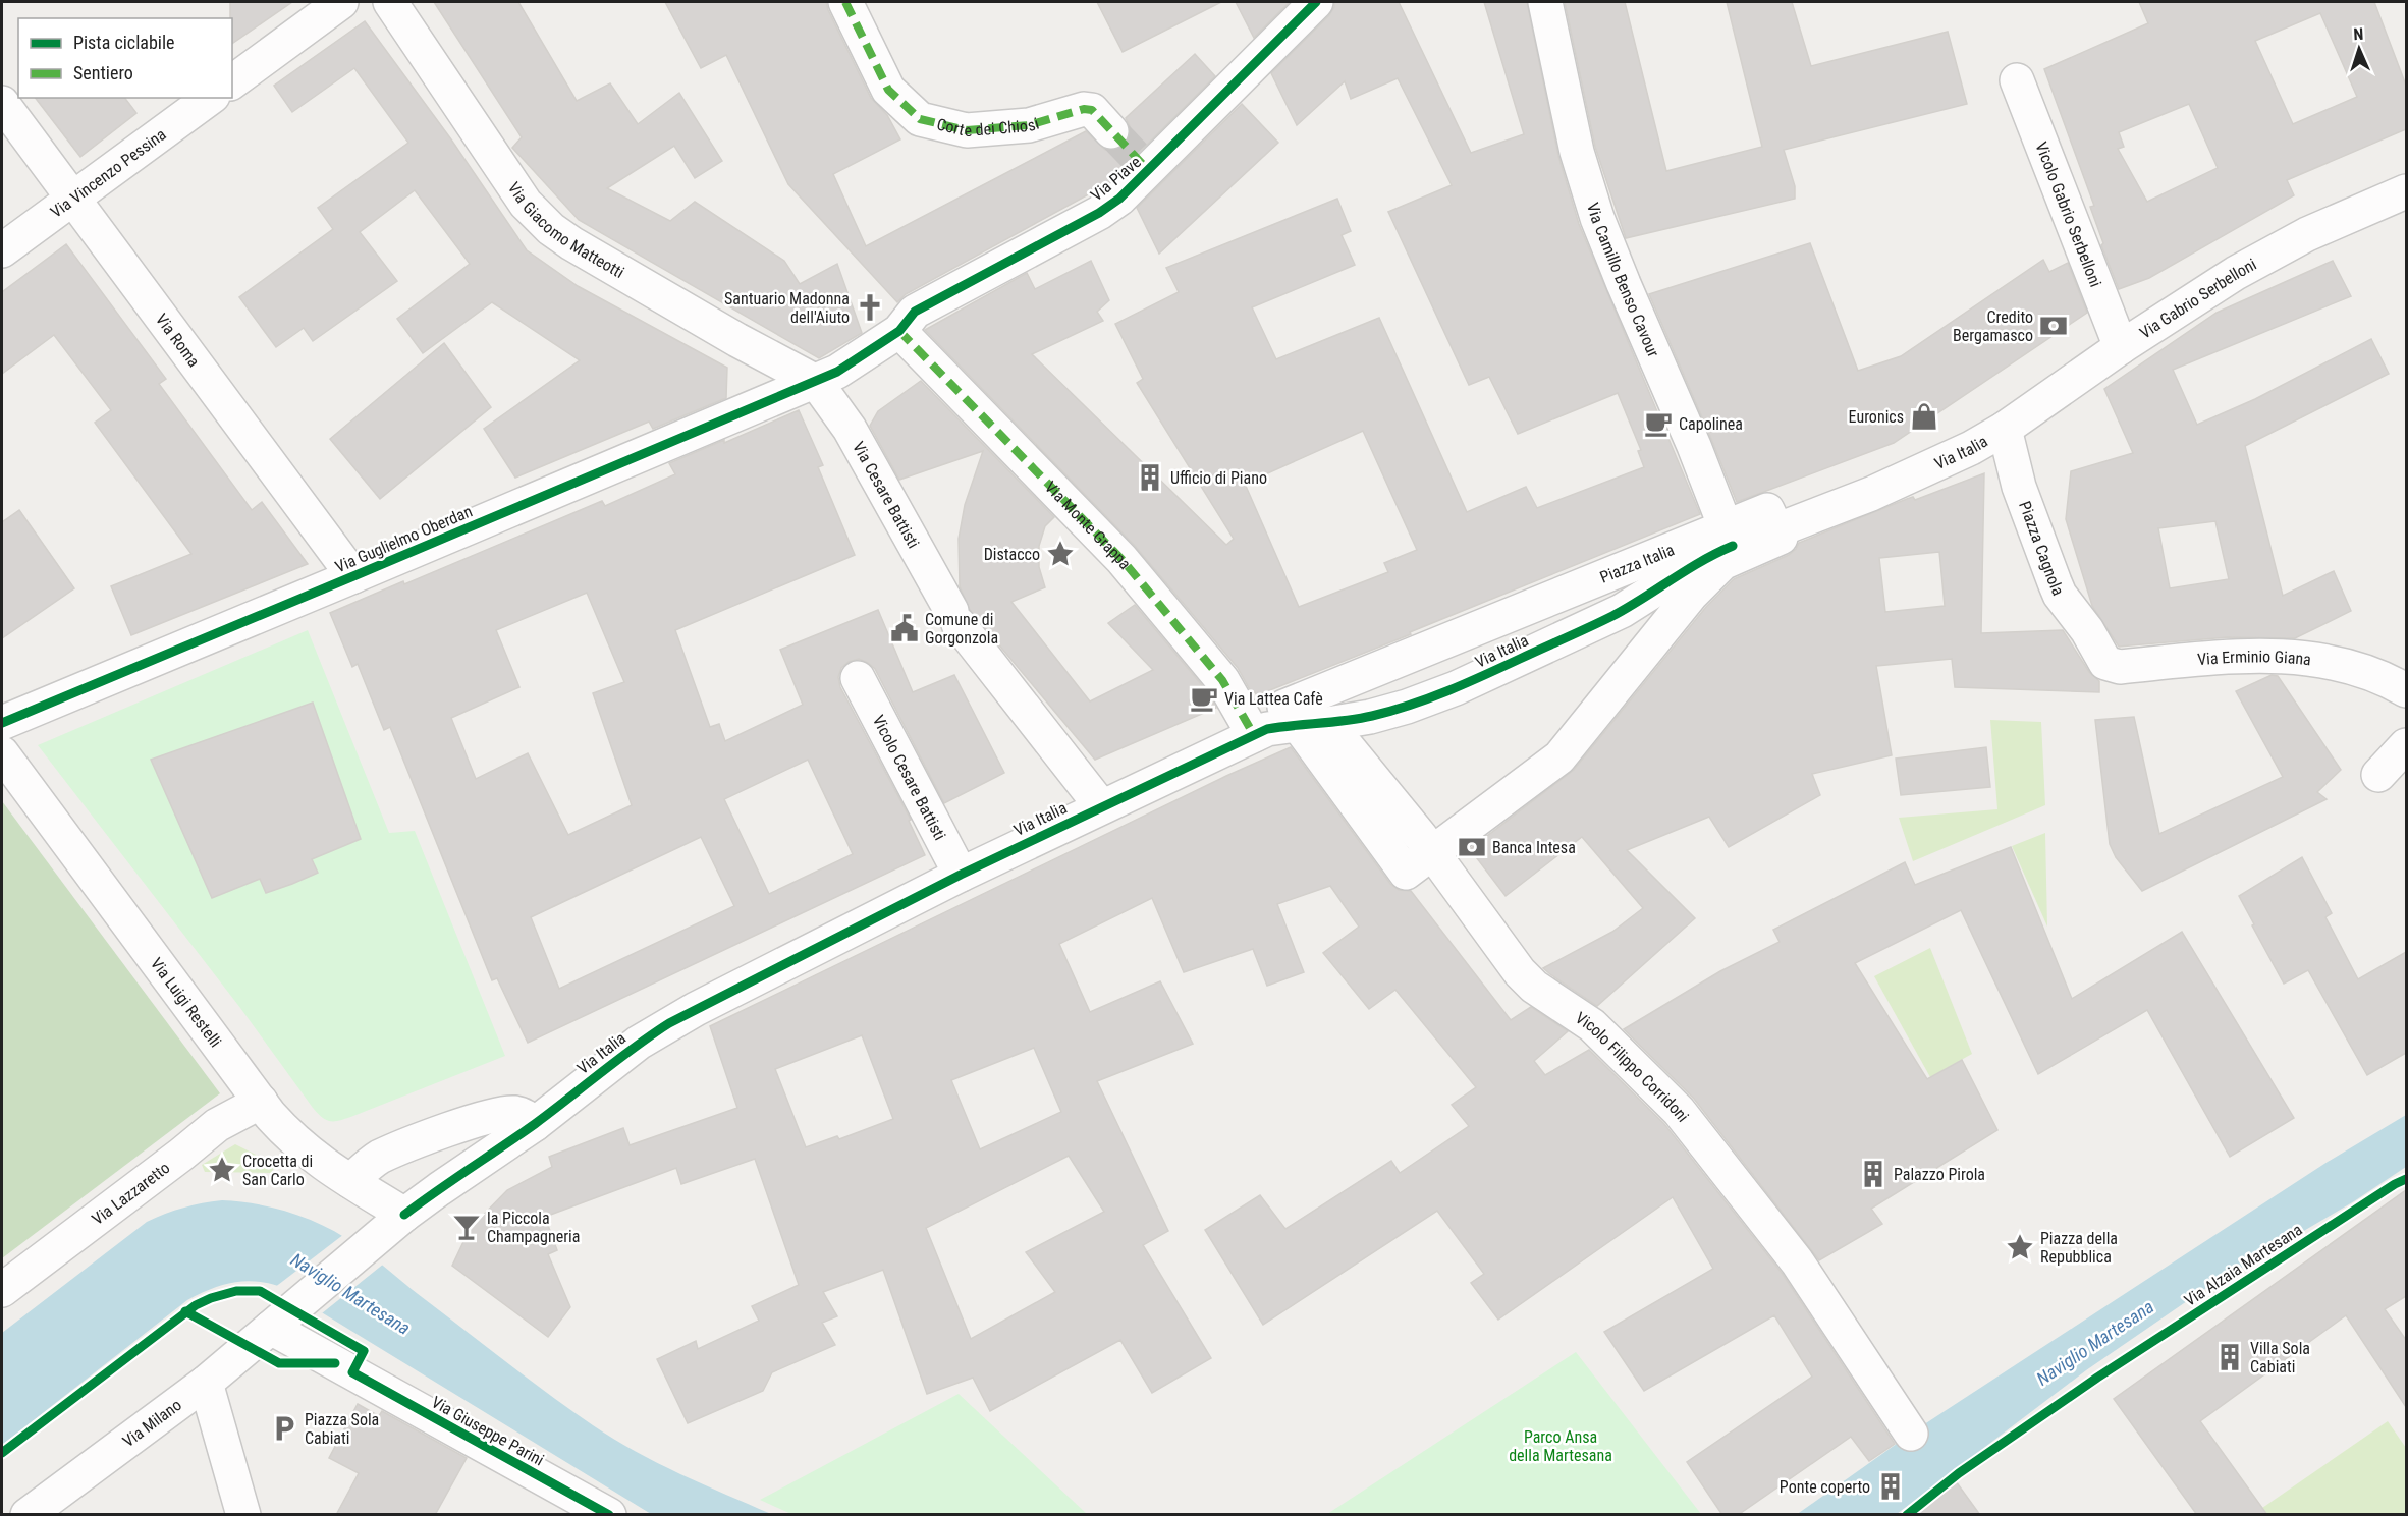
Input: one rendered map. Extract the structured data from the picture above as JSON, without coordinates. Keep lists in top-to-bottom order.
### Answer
{
  "streets": {
    "street": [
      "Corte dei Chiosi",
      "Via Vincenzo Pessina",
      "Via Piave",
      "Vicolo Gabrio Serbelloni",
      "Via Giacomo Matteotti",
      "Via Camillo Benso Cavour",
      "Via Gabrio Serbelloni",
      "Via Roma",
      "Via Italia",
      "Via Cesare Battisti",
      "Via Monte Grappa",
      "Via Guglielmo Oberdan",
      "Piazza Cagnola",
      "Piazza Italia",
      "Via Erminio Giana",
      "Vicolo Cesare Battisti",
      "Via Luigi Restelli",
      "Vicolo Filippo Corridoni",
      "Via Lazzaretto",
      "Via Milano",
      "Via Giuseppe Parini"
    ],
    "cycle path": ["Via Alzaia Martesana"]
  },
  "crossings": [
    ["Via Vincenzo Pessina", "Via Roma"],
    ["Via Piave", "Via Giacomo Matteotti"],
    ["Via Piave", "Via Cesare Battisti"],
    ["Via Piave", "Via Monte Grappa"],
    ["Via Piave", "Via Guglielmo Oberdan"],
    ["Vicolo Gabrio Serbelloni", "Via Gabrio Serbelloni"],
    ["Via Giacomo Matteotti", "Via Cesare Battisti"],
    ["Via Giacomo Matteotti", "Via Guglielmo Oberdan"],
    ["Via Camillo Benso Cavour", "Via Italia"],
    ["Via Camillo Benso Cavour", "Piazza Italia"],
    ["Via Gabrio Serbelloni", "Via Italia"],
    ["Via Gabrio Serbelloni", "Piazza Cagnola"],
    ["Via Roma", "Via Guglielmo Oberdan"],
    ["Via Italia", "Via Cesare Battisti"],
    ["Via Italia", "Via Monte Grappa"],
    ["Via Italia", "Piazza Cagnola"],
    ["Via Italia", "Piazza Italia"],
    ["Via Italia", "Vicolo Cesare Battisti"],
    ["Via Italia", "Via Luigi Restelli"],
    ["Via Italia", "Via Milano"],
    ["Via Cesare Battisti", "Via Guglielmo Oberdan"],
    ["Piazza Cagnola", "Via Erminio Giana"],
    ["Piazza Italia", "Vicolo Filippo Corridoni"],
    ["Via Luigi Restelli", "Via Lazzaretto"],
    ["Via Milano", "Via Giuseppe Parini"]
  ],
  "water": ["Naviglio Martesana"],
  "parks": ["Parco Ansa della Martesana"],
  "places": {
    "church": ["Santuario Madonna dell'Aiuto"],
    "bank": ["Credito Bergamasco", "Banca Intesa"],
    "shop": ["Euronics"],
    "cafe": ["Capolinea", "Via Lattea Cafè"],
    "building": [
      "Ufficio di Piano",
      "Palazzo Pirola",
      "Villa Sola Cabiati",
      "Ponte coperto"
    ],
    "place": ["Distacco", "Crocetta di San Carlo", "Piazza della Repubblica"],
    "public building": ["Comune di Gorgonzola"],
    "bar": ["la Piccola Champagneria"],
    "parking": ["Piazza Sola Cabiati"]
  },
  "legend": ["Pista ciclabile", "Sentiero"],
  "north": "top"
}
